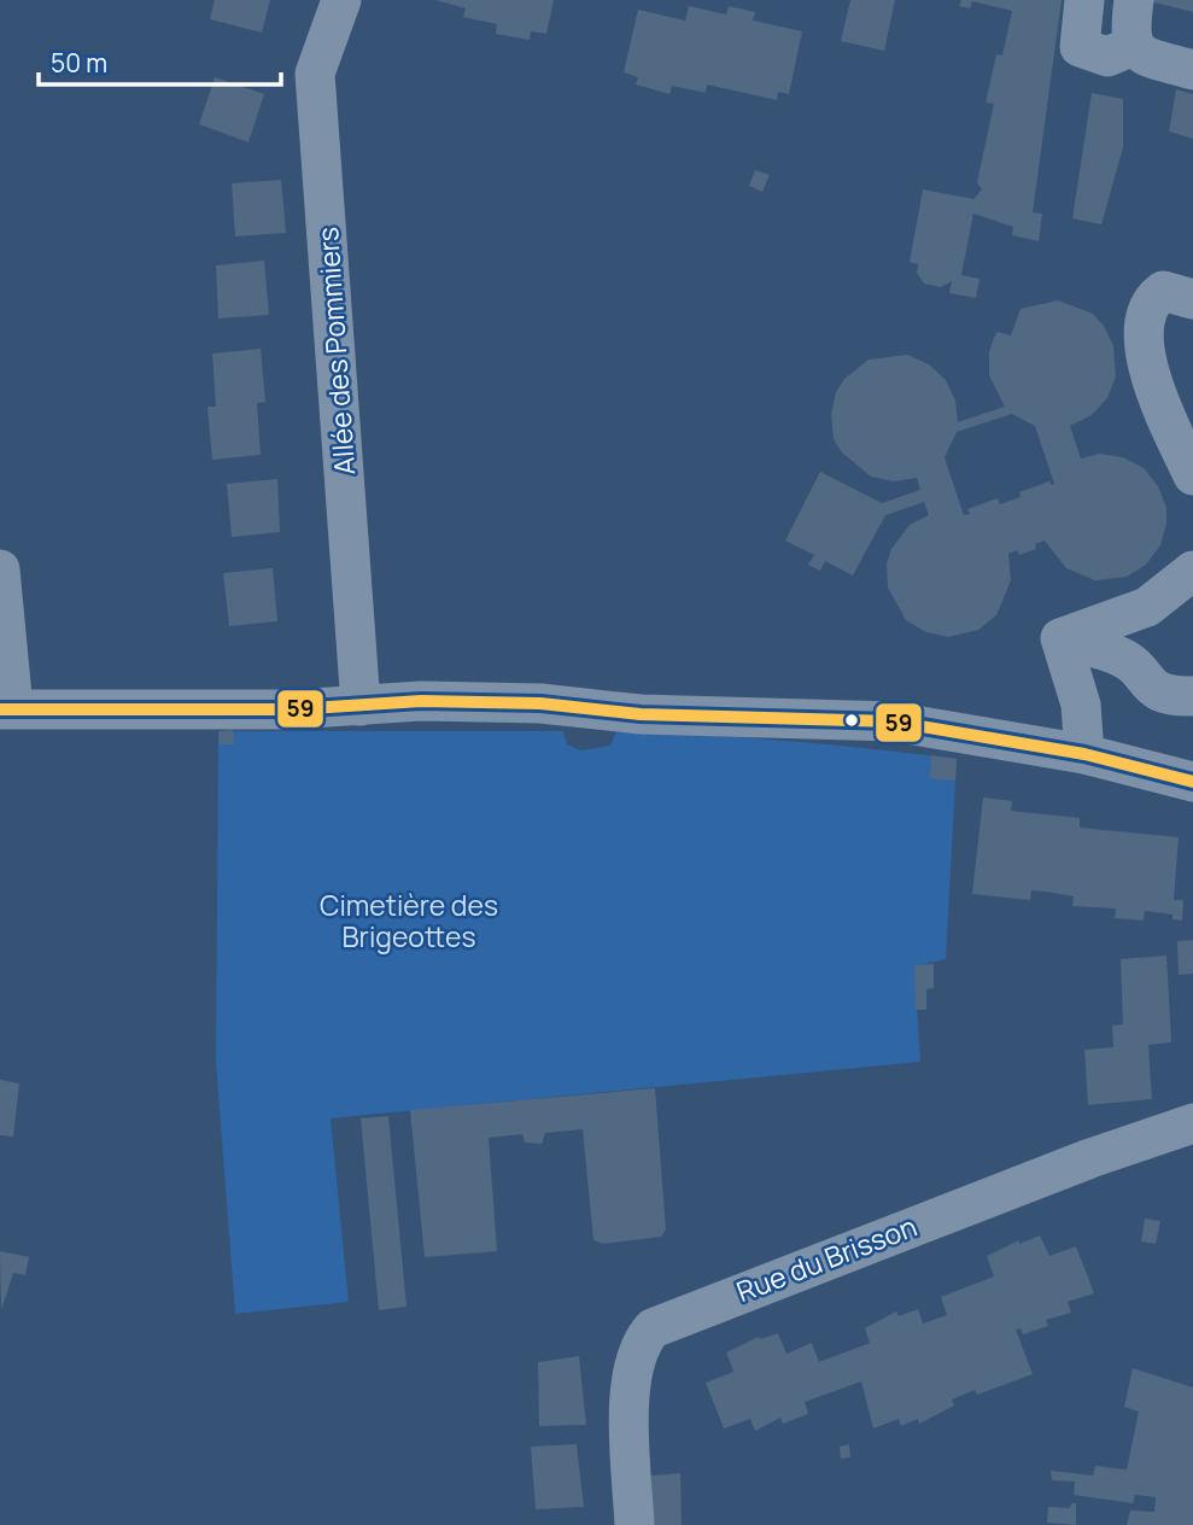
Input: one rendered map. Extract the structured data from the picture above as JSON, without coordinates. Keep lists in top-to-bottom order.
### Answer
{
  "streets": {
    "street": ["Allée des Pommiers", "Rue du Brisson"]
  },
  "parks": ["Cimetière des Brigeottes"],
  "lines": ["transit line 59"],
  "scale_bar": "50 m"
}
